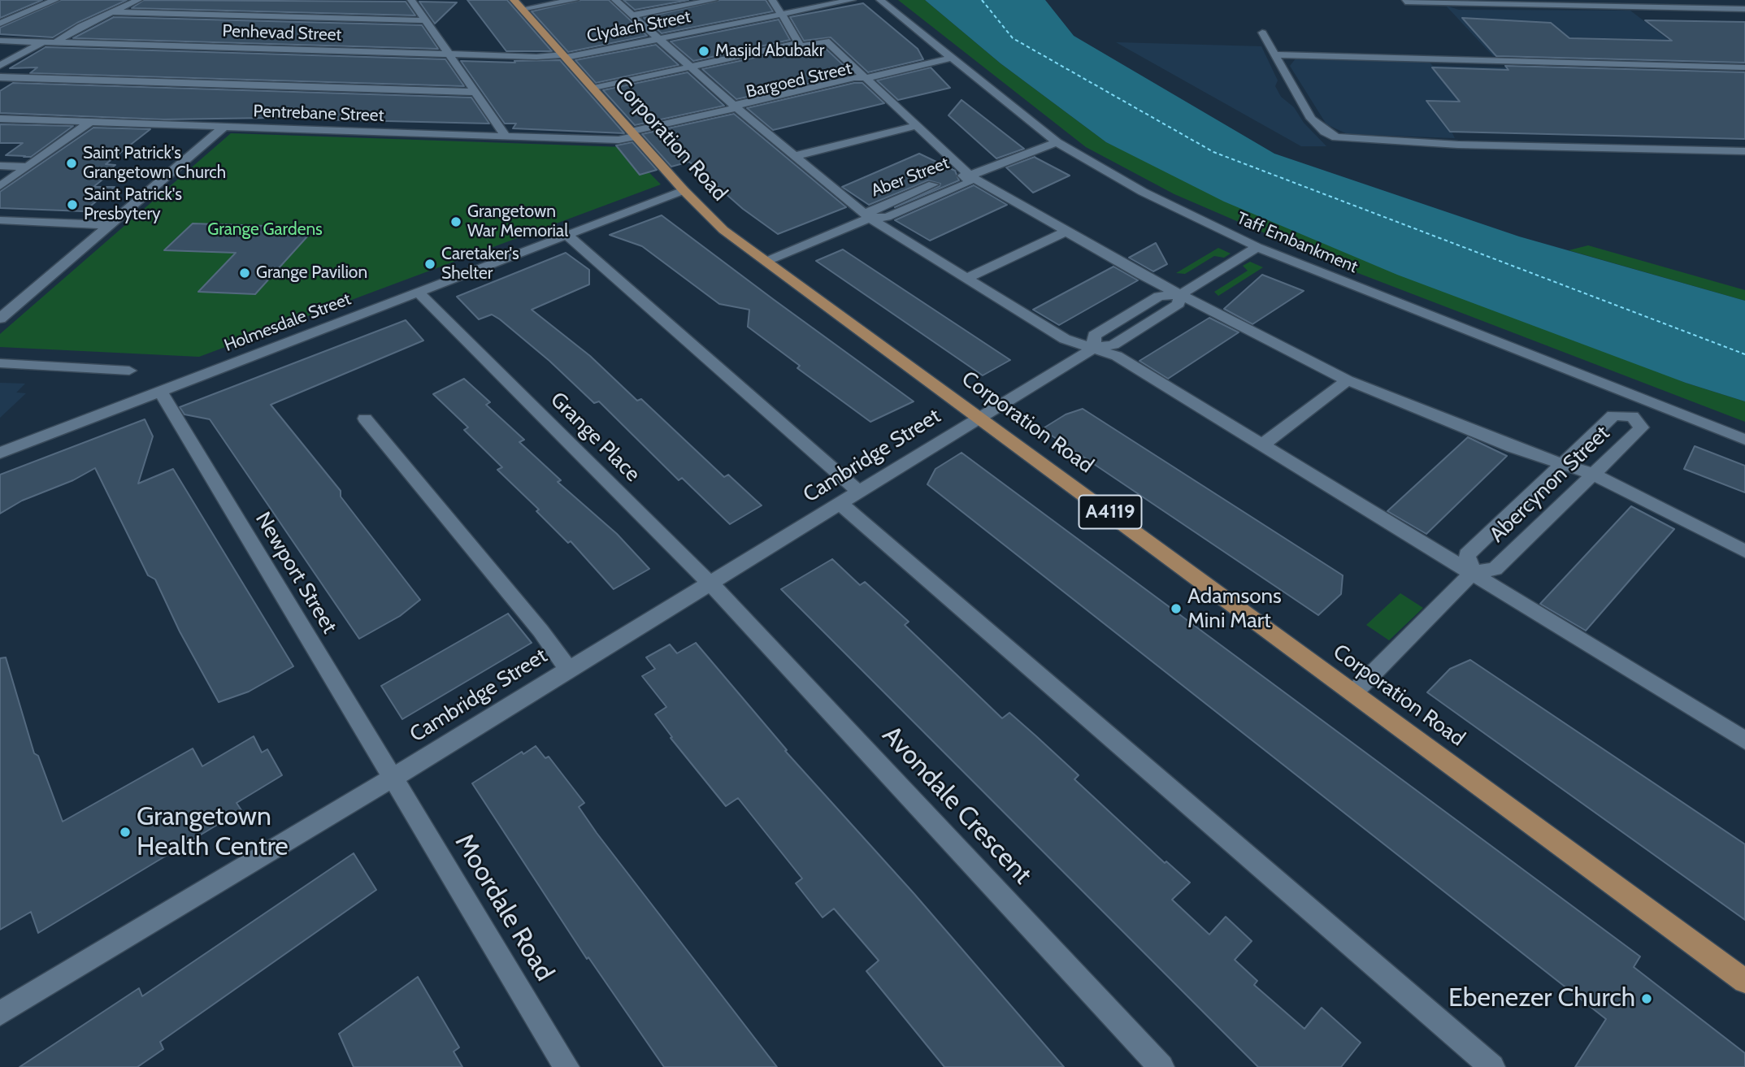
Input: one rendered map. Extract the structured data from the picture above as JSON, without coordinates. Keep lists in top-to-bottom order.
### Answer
{
  "streets": {
    "main road": ["Corporation Road", "A4119"],
    "street": [
      "Clydach Street",
      "Penhevad Street",
      "Bargoed Street",
      "Pentrebane Street",
      "Aber Street",
      "Taff Embankment",
      "Holmesdale Street",
      "Grange Place",
      "Cambridge Street",
      "Abercynon Street",
      "Newport Street",
      "Avondale Crescent",
      "Moordale Road"
    ]
  },
  "crossings": [
    ["Clydach Street", "Penhevad Street"],
    ["Clydach Street", "Corporation Road"],
    ["Penhevad Street", "Corporation Road"],
    ["Bargoed Street", "Pentrebane Street"],
    ["Bargoed Street", "Corporation Road"],
    ["Bargoed Street", "Taff Embankment"],
    ["Pentrebane Street", "Corporation Road"],
    ["Corporation Road", "Aber Street"],
    ["Corporation Road", "Holmesdale Street"],
    ["Corporation Road", "Cambridge Street"],
    ["Aber Street", "Taff Embankment"],
    ["Taff Embankment", "Cambridge Street"],
    ["Taff Embankment", "Abercynon Street"],
    ["Holmesdale Street", "Grange Place"],
    ["Holmesdale Street", "Newport Street"],
    ["Grange Place", "Cambridge Street"],
    ["Grange Place", "Avondale Crescent"],
    ["Cambridge Street", "Newport Street"],
    ["Cambridge Street", "Avondale Crescent"],
    ["Cambridge Street", "Moordale Road"],
    ["Newport Street", "Moordale Road"]
  ],
  "parks": ["Grange Gardens"],
  "places": [
    "Masjid Abubakr",
    "Saint Patrick's Grangetown Church",
    "Saint Patrick's Presbytery",
    "Grangetown War Memorial",
    "Caretaker's Shelter",
    "Grange Pavilion",
    "Adamsons Mini Mart",
    "Grangetown Health Centre",
    "Ebenezer Church"
  ]
}
